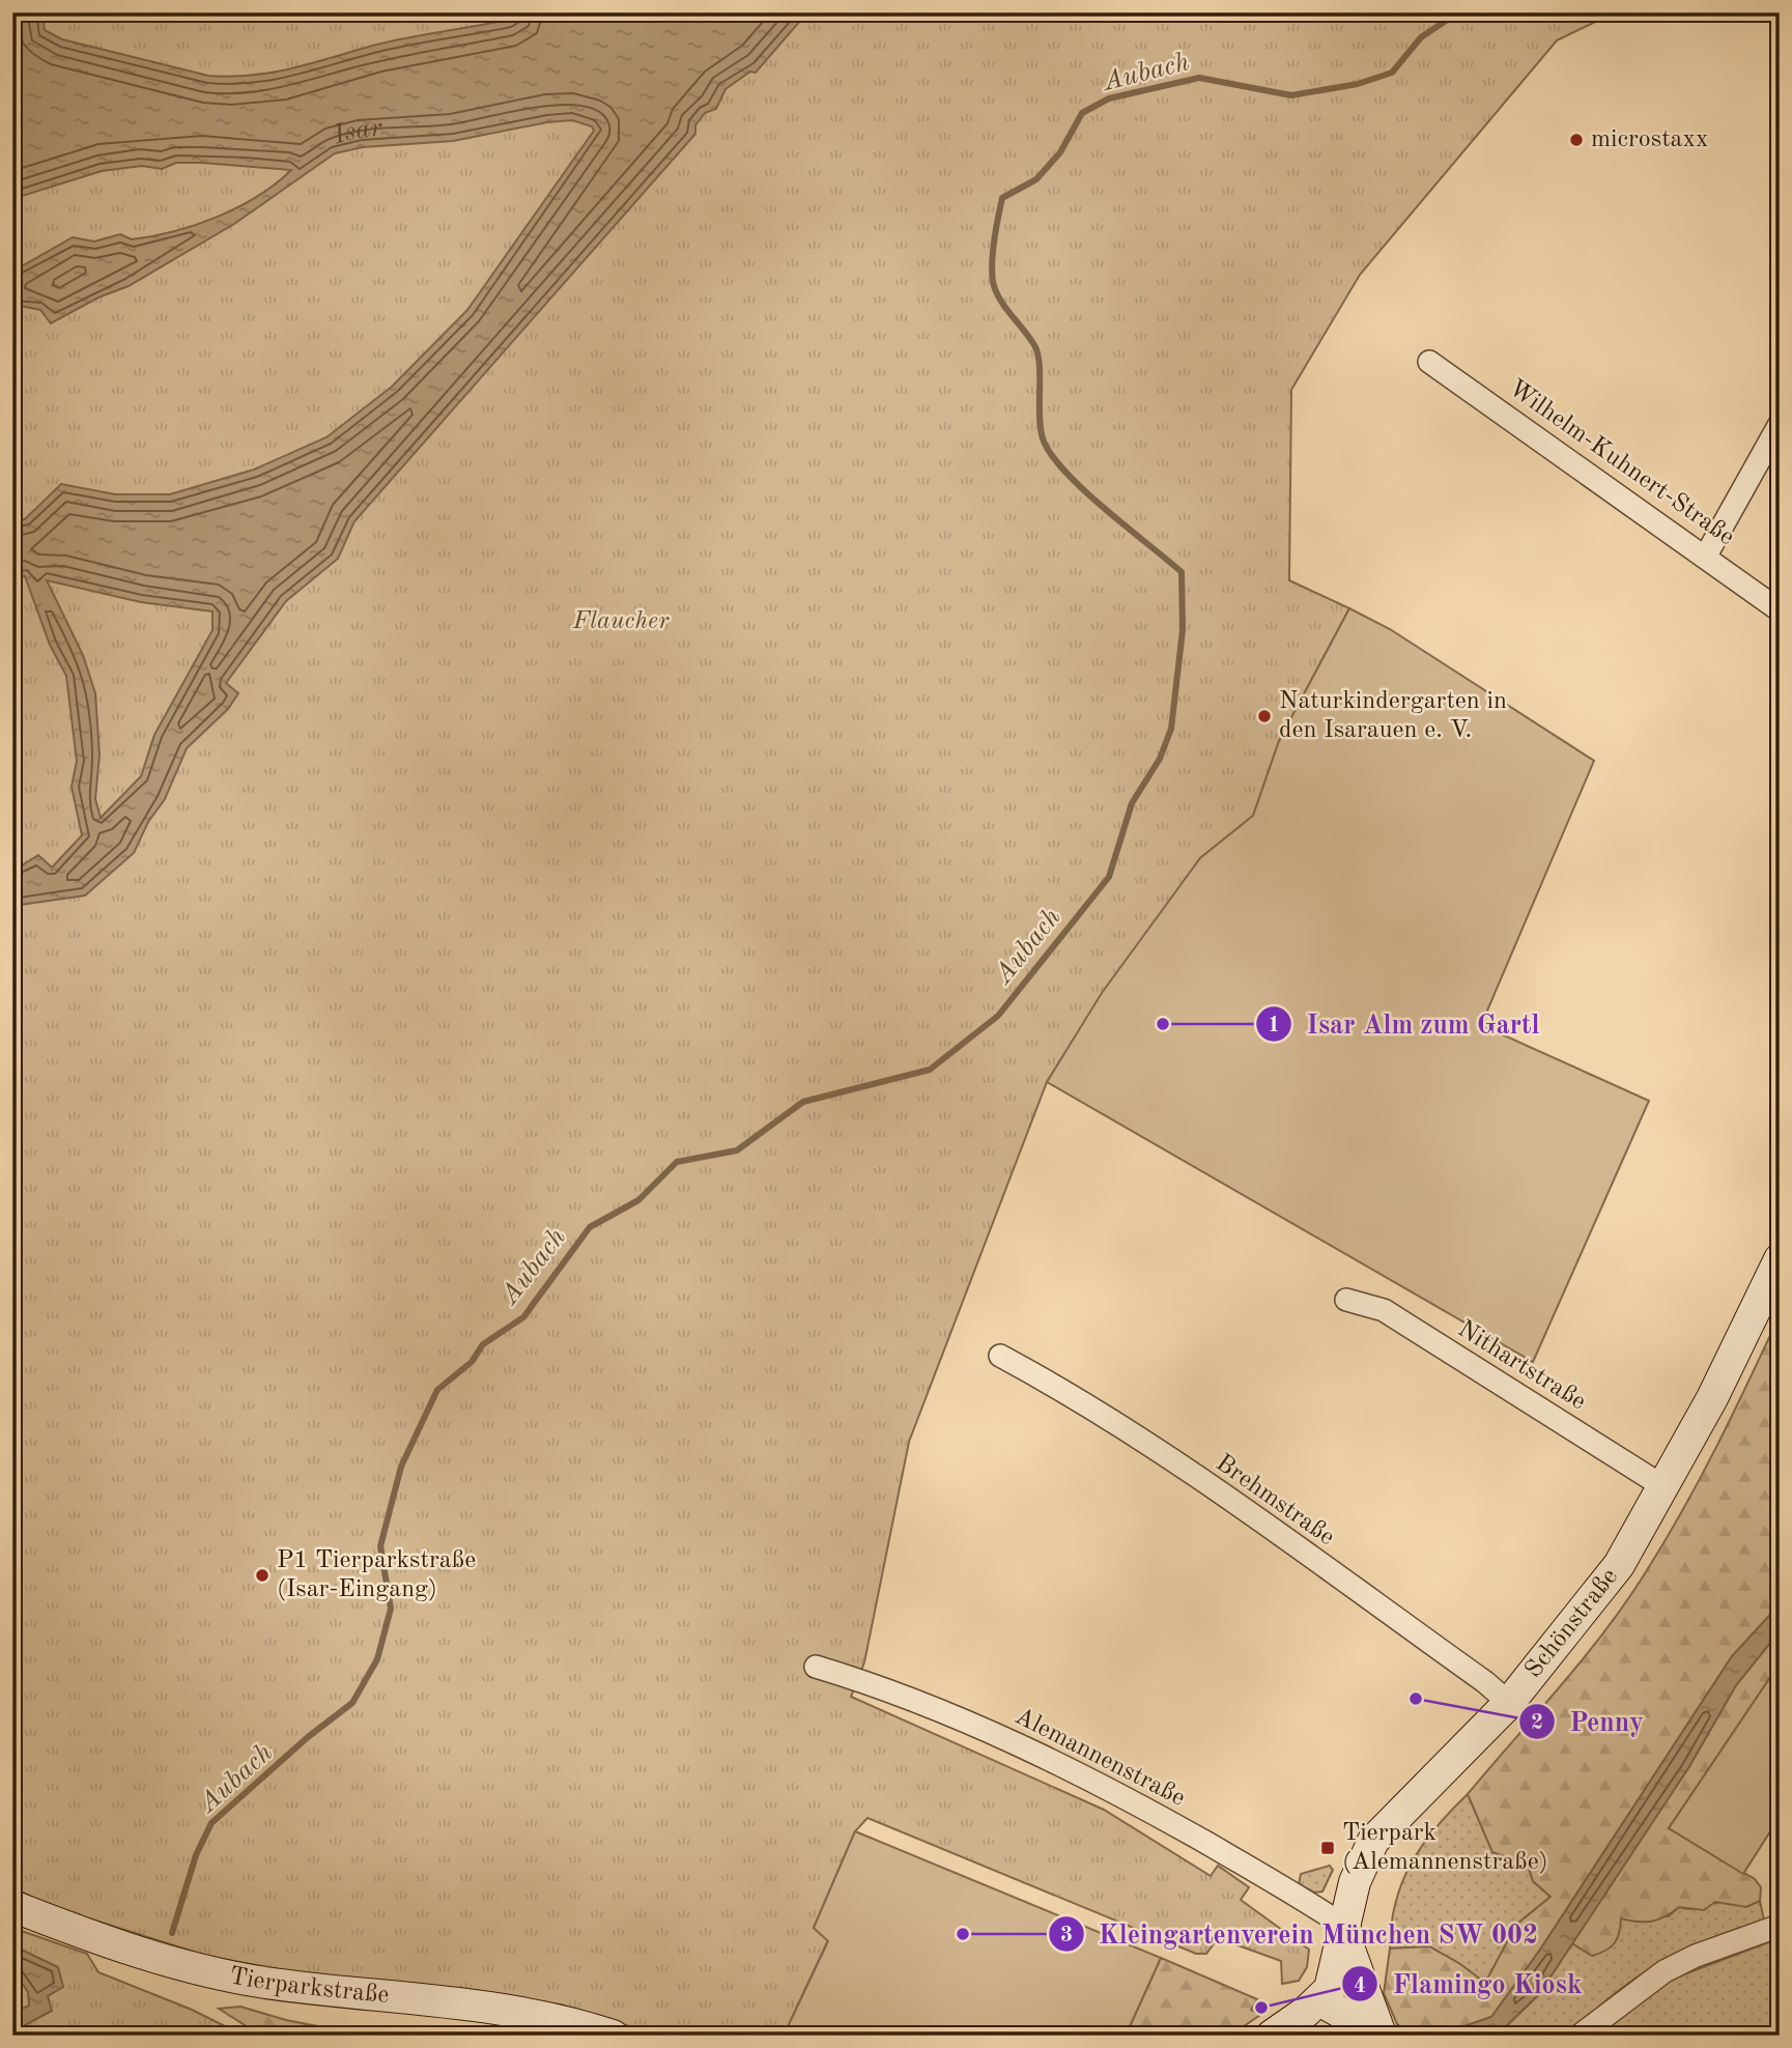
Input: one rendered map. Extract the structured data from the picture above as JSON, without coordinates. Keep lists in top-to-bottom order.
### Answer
{
  "streets": {
    "street": [
      "Wilhelm-Kuhnert-Straße",
      "Nithartstraße",
      "Brehmstraße",
      "Schönstraße",
      "Alemannenstraße",
      "Tierparkstraße"
    ]
  },
  "crossings": [
    ["Nithartstraße", "Schönstraße"],
    ["Brehmstraße", "Schönstraße"],
    ["Schönstraße", "Alemannenstraße"]
  ],
  "water": ["Aubach", "Isar"],
  "parks": ["Flaucher"],
  "places": {
    "other": [
      "microstaxx",
      "Naturkindergarten in den Isarauen e. V.",
      "Isar Alm zum Gartl",
      "P1 Tierparkstraße (Isar-Eingang)",
      "Penny",
      "Kleingartenverein München SW 002",
      "Flamingo Kiosk"
    ],
    "transit": ["Tierpark (Alemannenstraße)"]
  }
}
